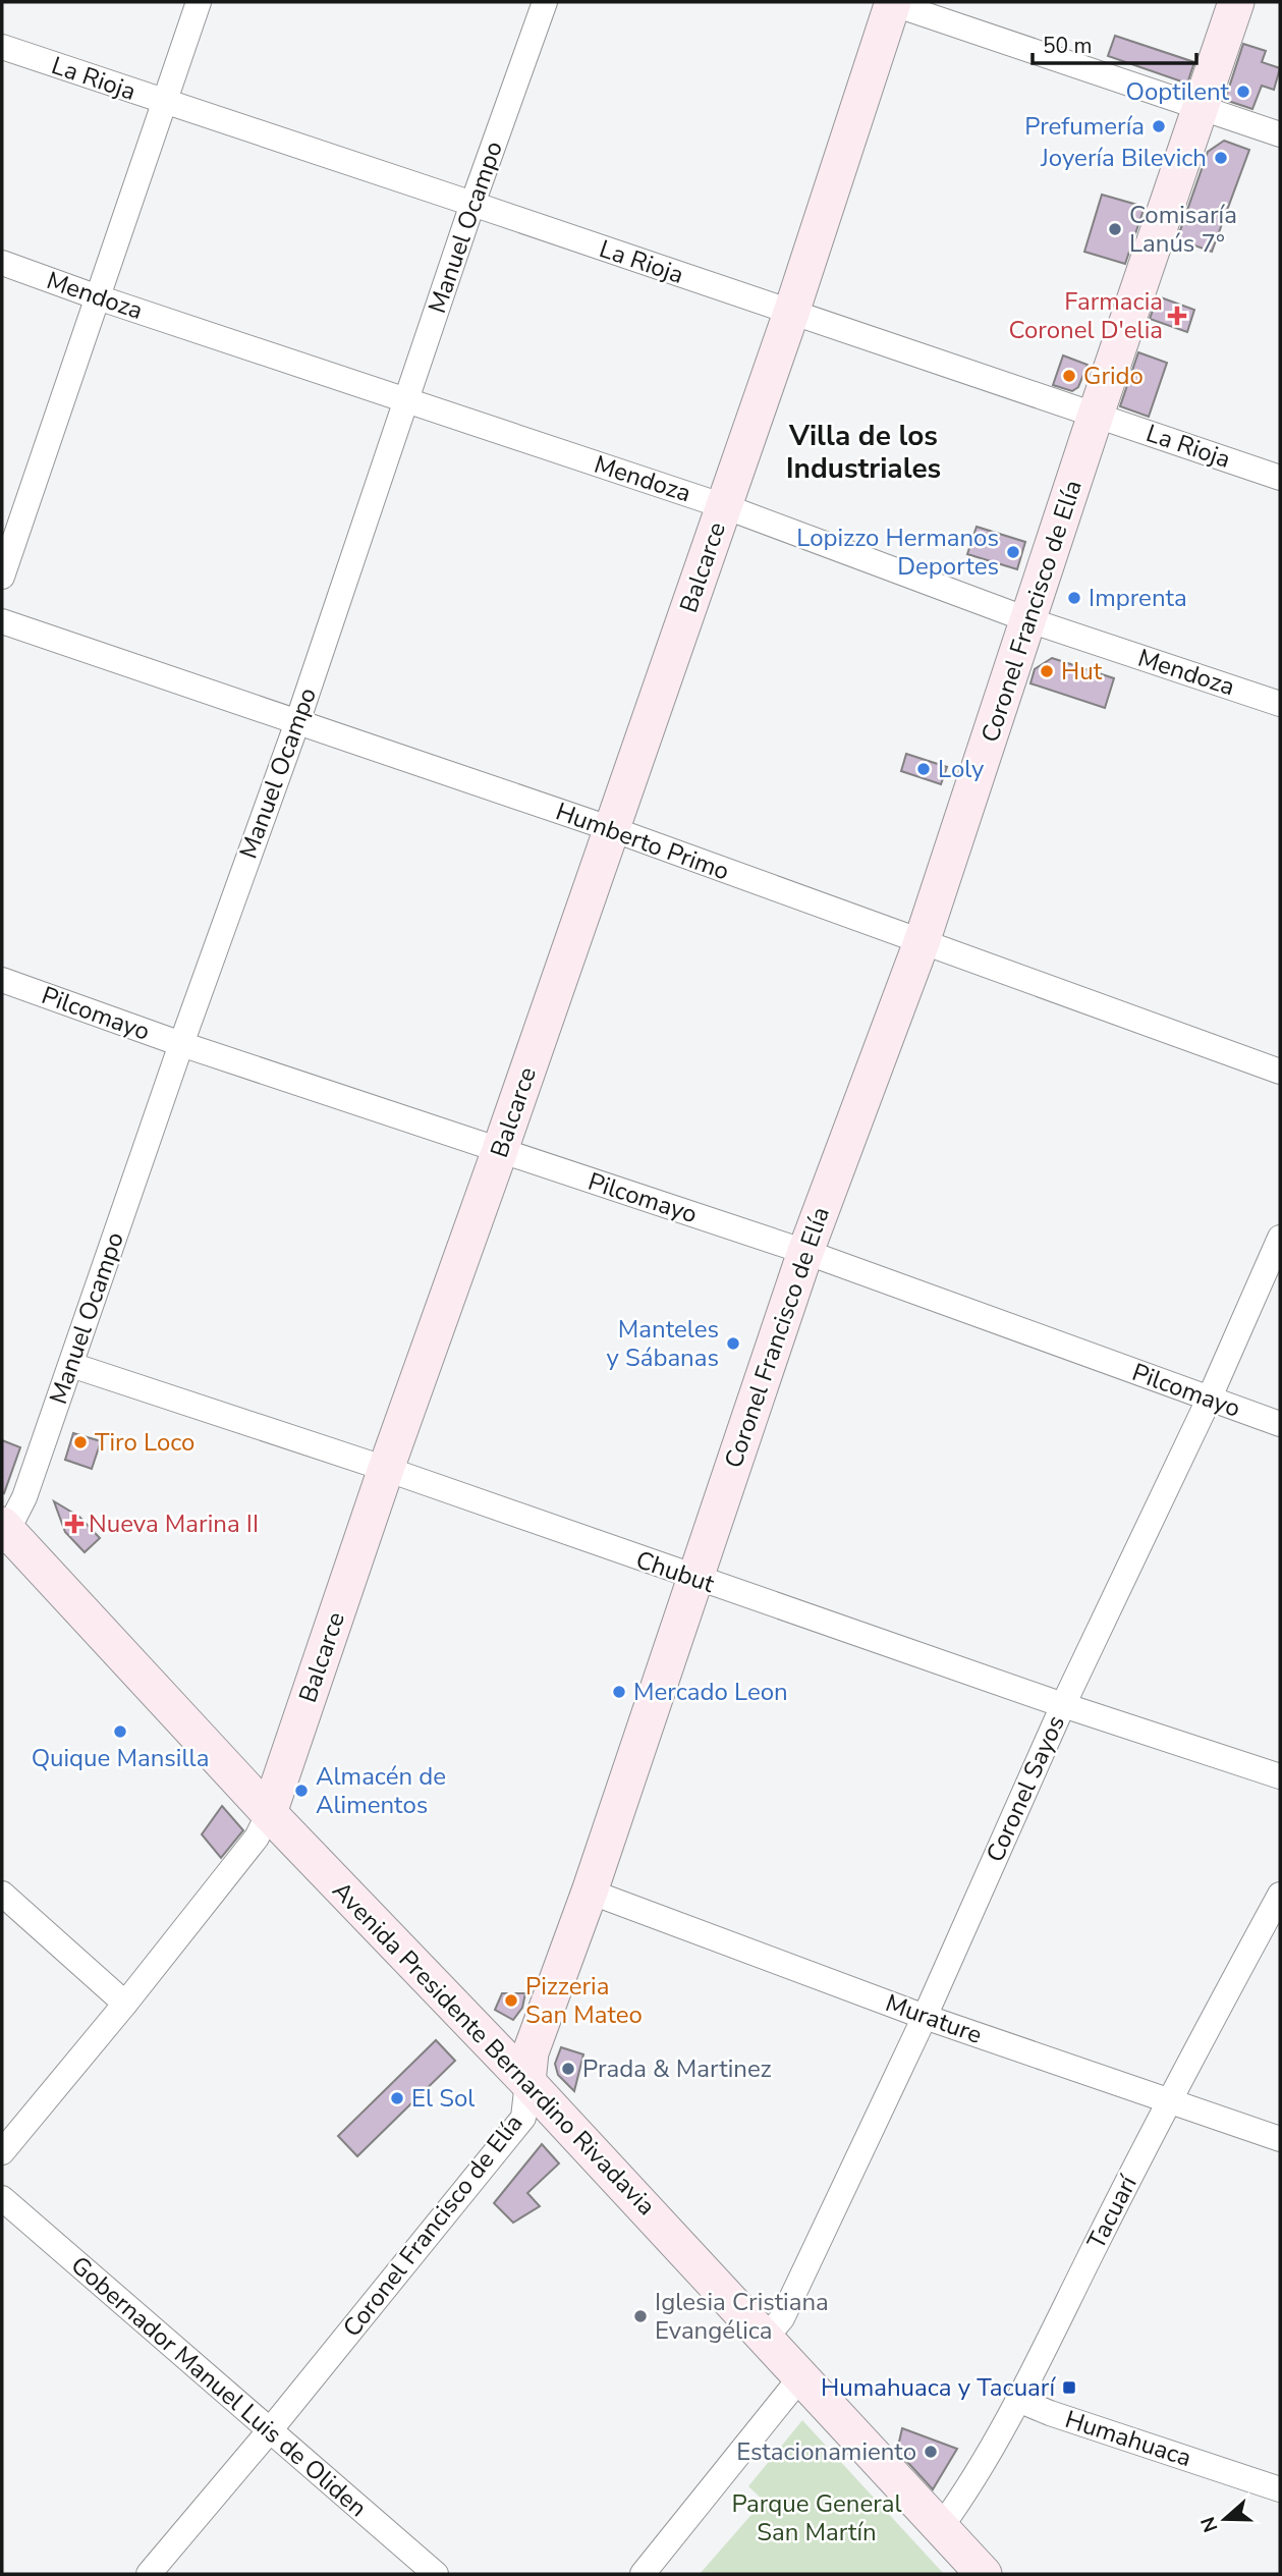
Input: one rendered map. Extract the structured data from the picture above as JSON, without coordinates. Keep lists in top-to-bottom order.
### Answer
{
  "streets": {
    "street": [
      "La Rioja",
      "Manuel Ocampo",
      "Mendoza",
      "Balcarce",
      "Coronel Francisco de Elía",
      "Humberto Primo",
      "Pilcomayo",
      "Chubut",
      "Coronel Sayos",
      "Murature",
      "Avenida Presidente Bernardino Rivadavia",
      "Tacuarí",
      "Gobernador Manuel Luis de Oliden",
      "Humahuaca"
    ]
  },
  "crossings": [
    ["La Rioja", "Manuel Ocampo"],
    ["La Rioja", "Balcarce"],
    ["La Rioja", "Coronel Francisco de Elía"],
    ["Manuel Ocampo", "Mendoza"],
    ["Manuel Ocampo", "Humberto Primo"],
    ["Manuel Ocampo", "Pilcomayo"],
    ["Manuel Ocampo", "Chubut"],
    ["Manuel Ocampo", "Avenida Presidente Bernardino Rivadavia"],
    ["Mendoza", "Balcarce"],
    ["Mendoza", "Coronel Francisco de Elía"],
    ["Balcarce", "Humberto Primo"],
    ["Balcarce", "Pilcomayo"],
    ["Balcarce", "Chubut"],
    ["Balcarce", "Avenida Presidente Bernardino Rivadavia"],
    ["Coronel Francisco de Elía", "Humberto Primo"],
    ["Coronel Francisco de Elía", "Pilcomayo"],
    ["Coronel Francisco de Elía", "Chubut"],
    ["Coronel Francisco de Elía", "Murature"],
    ["Coronel Francisco de Elía", "Avenida Presidente Bernardino Rivadavia"],
    ["Coronel Francisco de Elía", "Gobernador Manuel Luis de Oliden"],
    ["Pilcomayo", "Coronel Sayos"],
    ["Chubut", "Coronel Sayos"],
    ["Coronel Sayos", "Murature"],
    ["Coronel Sayos", "Avenida Presidente Bernardino Rivadavia"],
    ["Murature", "Tacuarí"],
    ["Avenida Presidente Bernardino Rivadavia", "Tacuarí"],
    ["Tacuarí", "Humahuaca"]
  ],
  "districts": ["Villa de los Industriales"],
  "parks": ["Parque General San Martín"],
  "places": {
    "other": [
      "Ooptilent",
      "Prefumería",
      "Joyería Bilevich",
      "Comisaría Lanús 7°",
      "Grido",
      "Lopizzo Hermanos Deportes",
      "Imprenta",
      "Hut",
      "Loly",
      "Manteles y Sábanas",
      "Tiro Loco",
      "Mercado Leon",
      "Quique Mansilla",
      "Almacén de Alimentos",
      "Pizzeria San Mateo",
      "Prada & Martinez",
      "El Sol",
      "Iglesia Cristiana Evangélica",
      "Estacionamiento"
    ],
    "health": ["Farmacia Coronel D'elia", "Nueva Marina II"],
    "transit": ["Humahuaca y Tacuarí"]
  },
  "scale_bar": "50 m",
  "north": "left"
}
